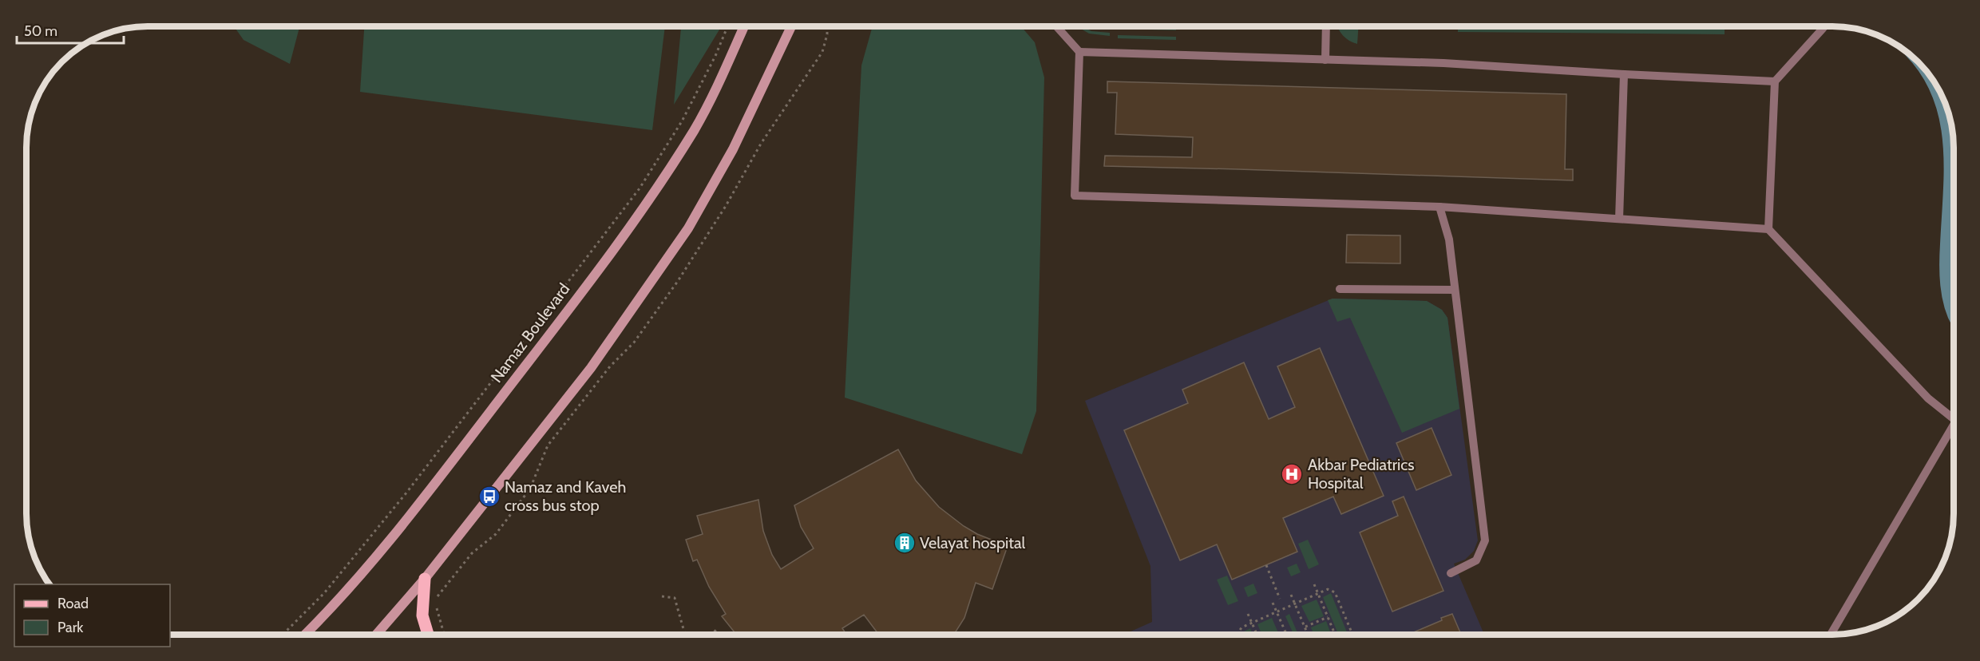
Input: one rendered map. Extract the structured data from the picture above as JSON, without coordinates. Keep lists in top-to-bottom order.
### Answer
{
  "streets": {
    "main road": ["Namaz Boulevard"]
  },
  "places": {
    "hospital": ["Akbar Pediatrics Hospital"],
    "bus stop": ["Namaz and Kaveh cross bus stop"],
    "building": ["Velayat hospital"]
  },
  "legend": ["Road", "Park"],
  "scale_bar": "50 m"
}
